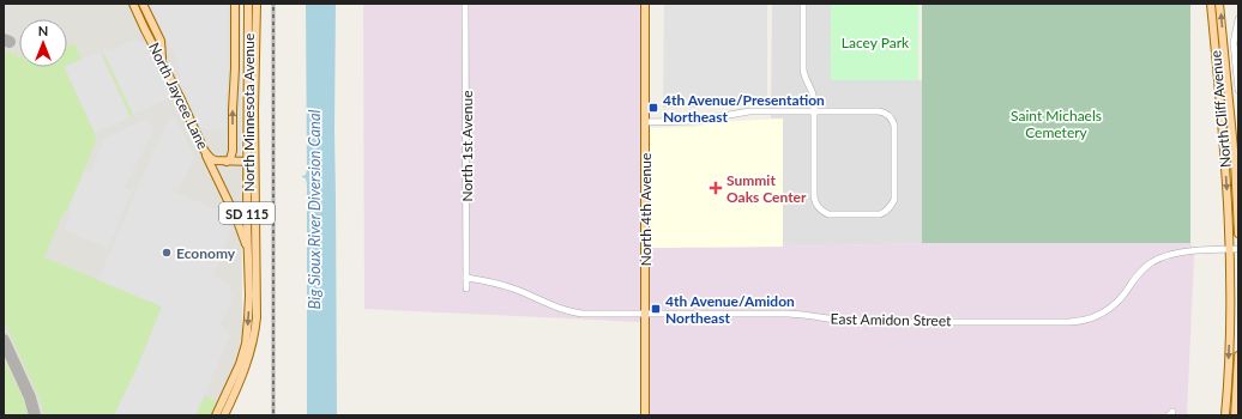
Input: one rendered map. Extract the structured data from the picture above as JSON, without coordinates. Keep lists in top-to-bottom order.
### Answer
{
  "streets": {
    "main road": [
      "North Jaycee Lane",
      "North Cliff Avenue",
      "North Minnesota Avenue",
      "North 4th Avenue",
      "SD 115"
    ],
    "street": ["North 1st Avenue", "East Amidon Street"]
  },
  "crossings": [
    ["North Cliff Avenue", "East Amidon Street"],
    ["North 1st Avenue", "East Amidon Street"],
    ["North 4th Avenue", "East Amidon Street"]
  ],
  "one_way": ["North Jaycee Lane"],
  "water": ["Big Sioux River Diversion Canal"],
  "parks": ["Lacey Park", "Saint Michaels Cemetery"],
  "places": {
    "transit": ["4th Avenue/Presentation Northeast", "4th Avenue/Amidon Northeast"],
    "health": ["Summit Oaks Center"],
    "other": ["Economy"]
  },
  "north": "top"
}
